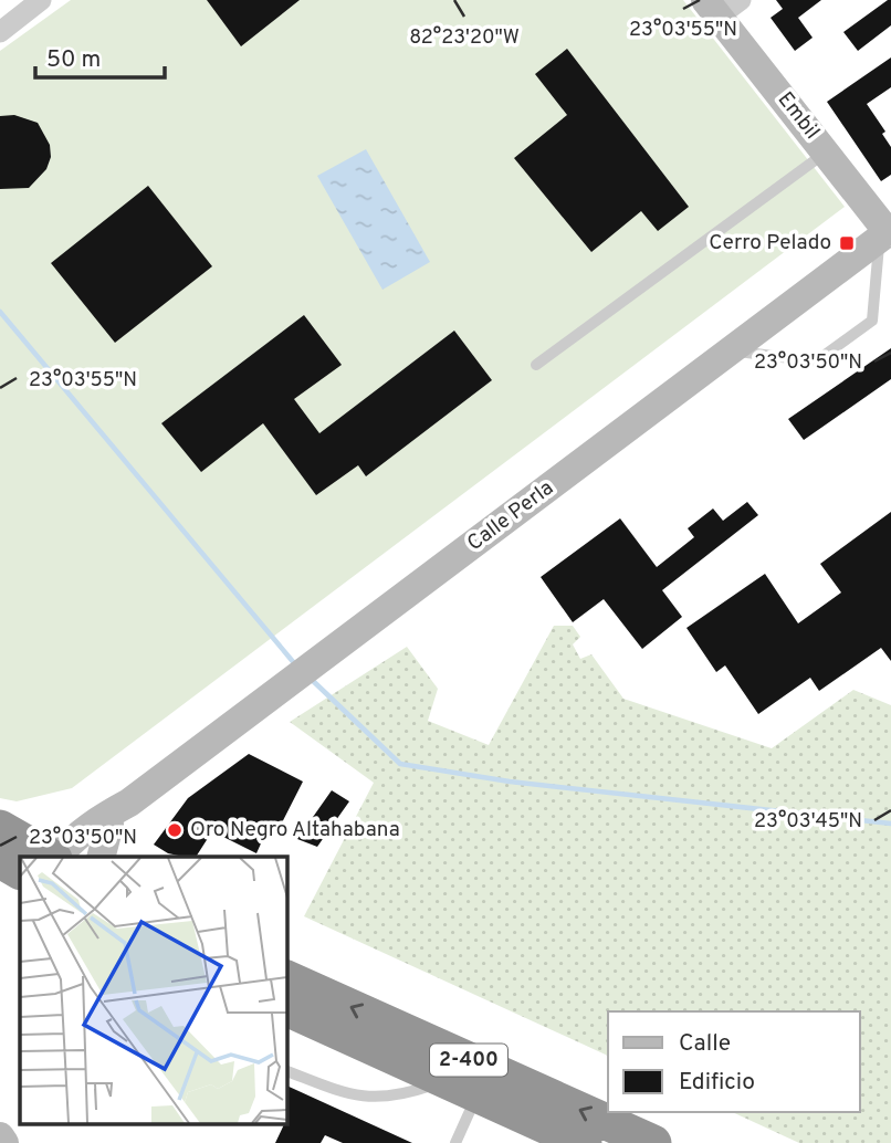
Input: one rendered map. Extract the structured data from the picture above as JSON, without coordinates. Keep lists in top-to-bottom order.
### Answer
{
  "streets": {
    "highway": ["2-400"],
    "main road": ["Embil", "Calle Perla"]
  },
  "crossings": [
    ["Embil", "Calle Perla"]
  ],
  "places": {
    "transit": ["Cerro Pelado"],
    "other": ["Oro Negro Altahabana"]
  },
  "legend": ["Calle", "Edificio"],
  "scale_bar": "50 m",
  "coordinates": [
    "23°03'55\"N",
    "82°23'20\"W",
    "23°03'50\"N",
    "23°03'45\"N"
  ]
}
